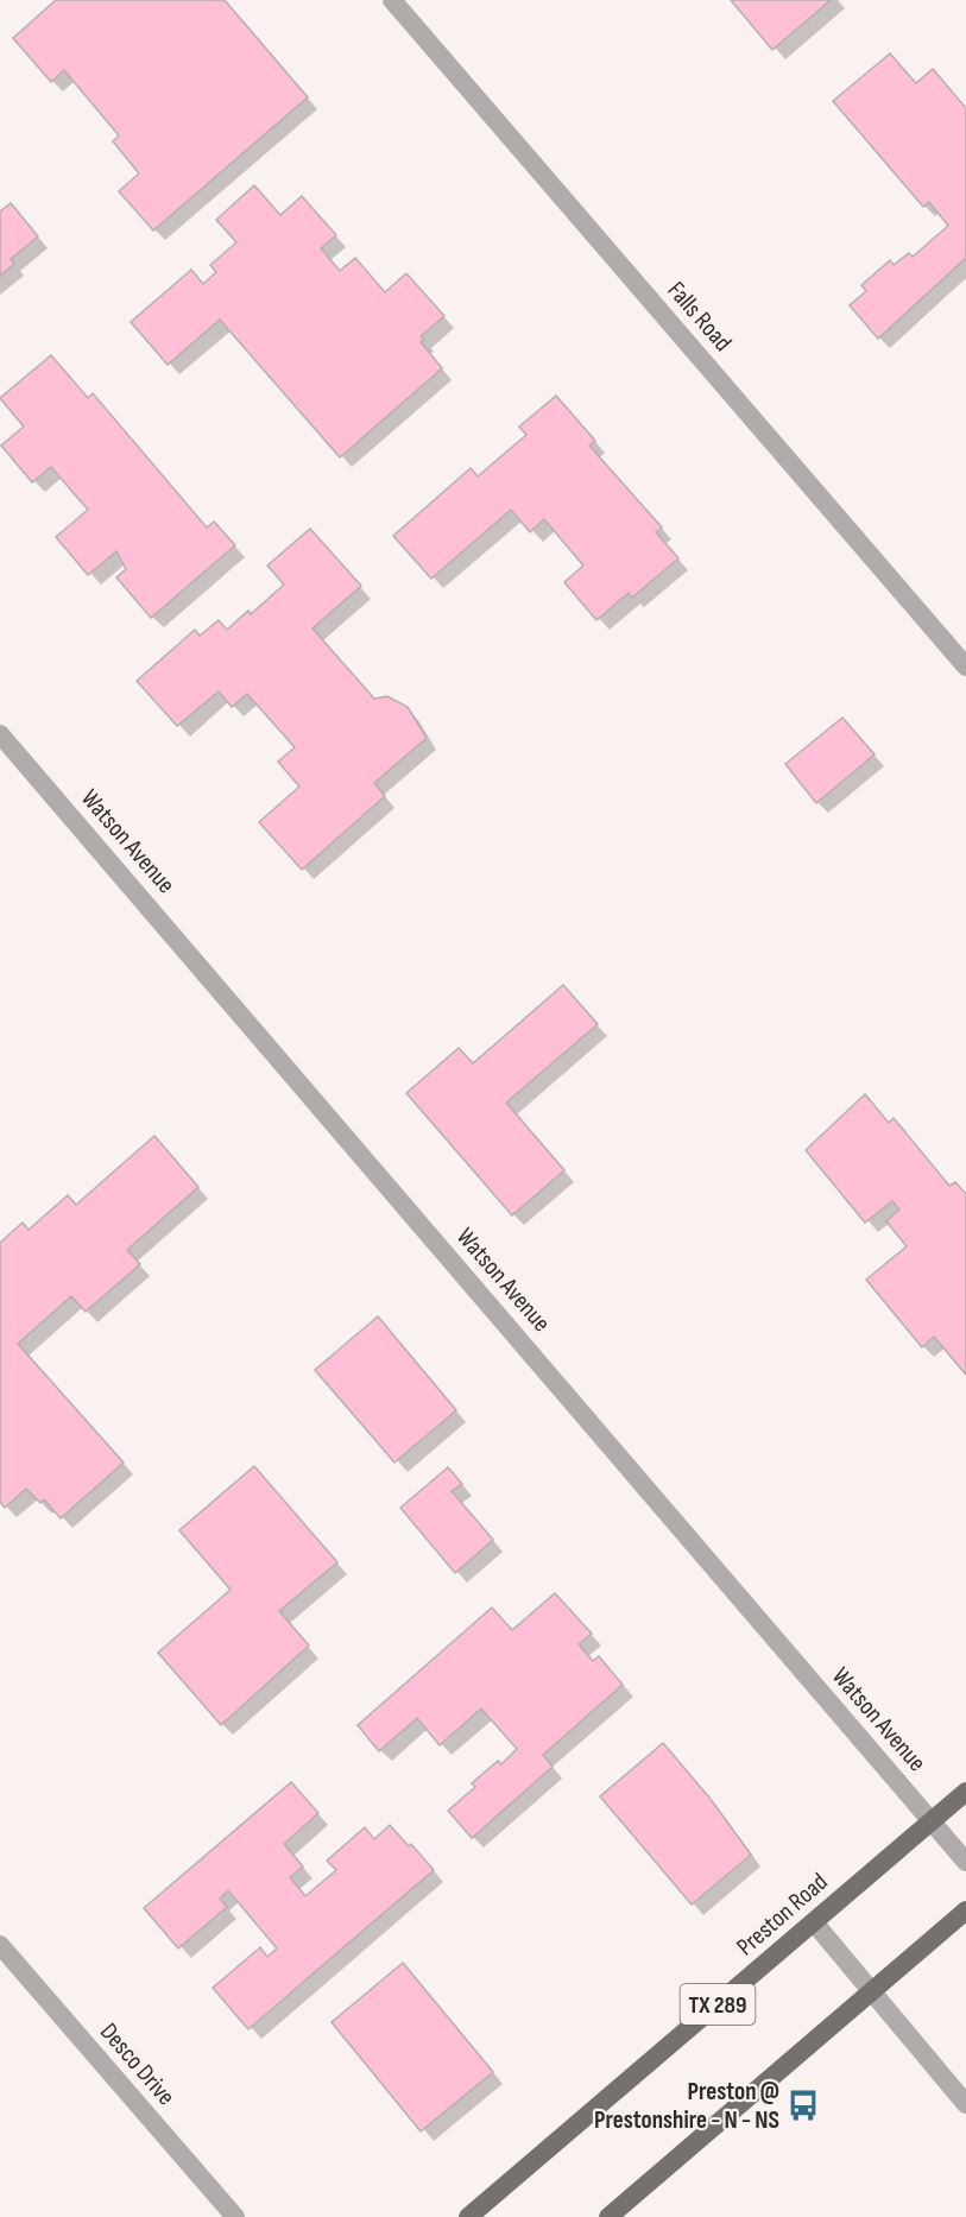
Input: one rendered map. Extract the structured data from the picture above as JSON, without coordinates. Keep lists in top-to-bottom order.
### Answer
{
  "streets": {
    "main road": ["Preston Road", "TX 289"],
    "street": ["Falls Road", "Watson Avenue", "Desco Drive"]
  },
  "crossings": [
    ["Watson Avenue", "Preston Road"]
  ],
  "places": {
    "bus stop": ["Preston @ Prestonshire - N - NS"]
  }
}
